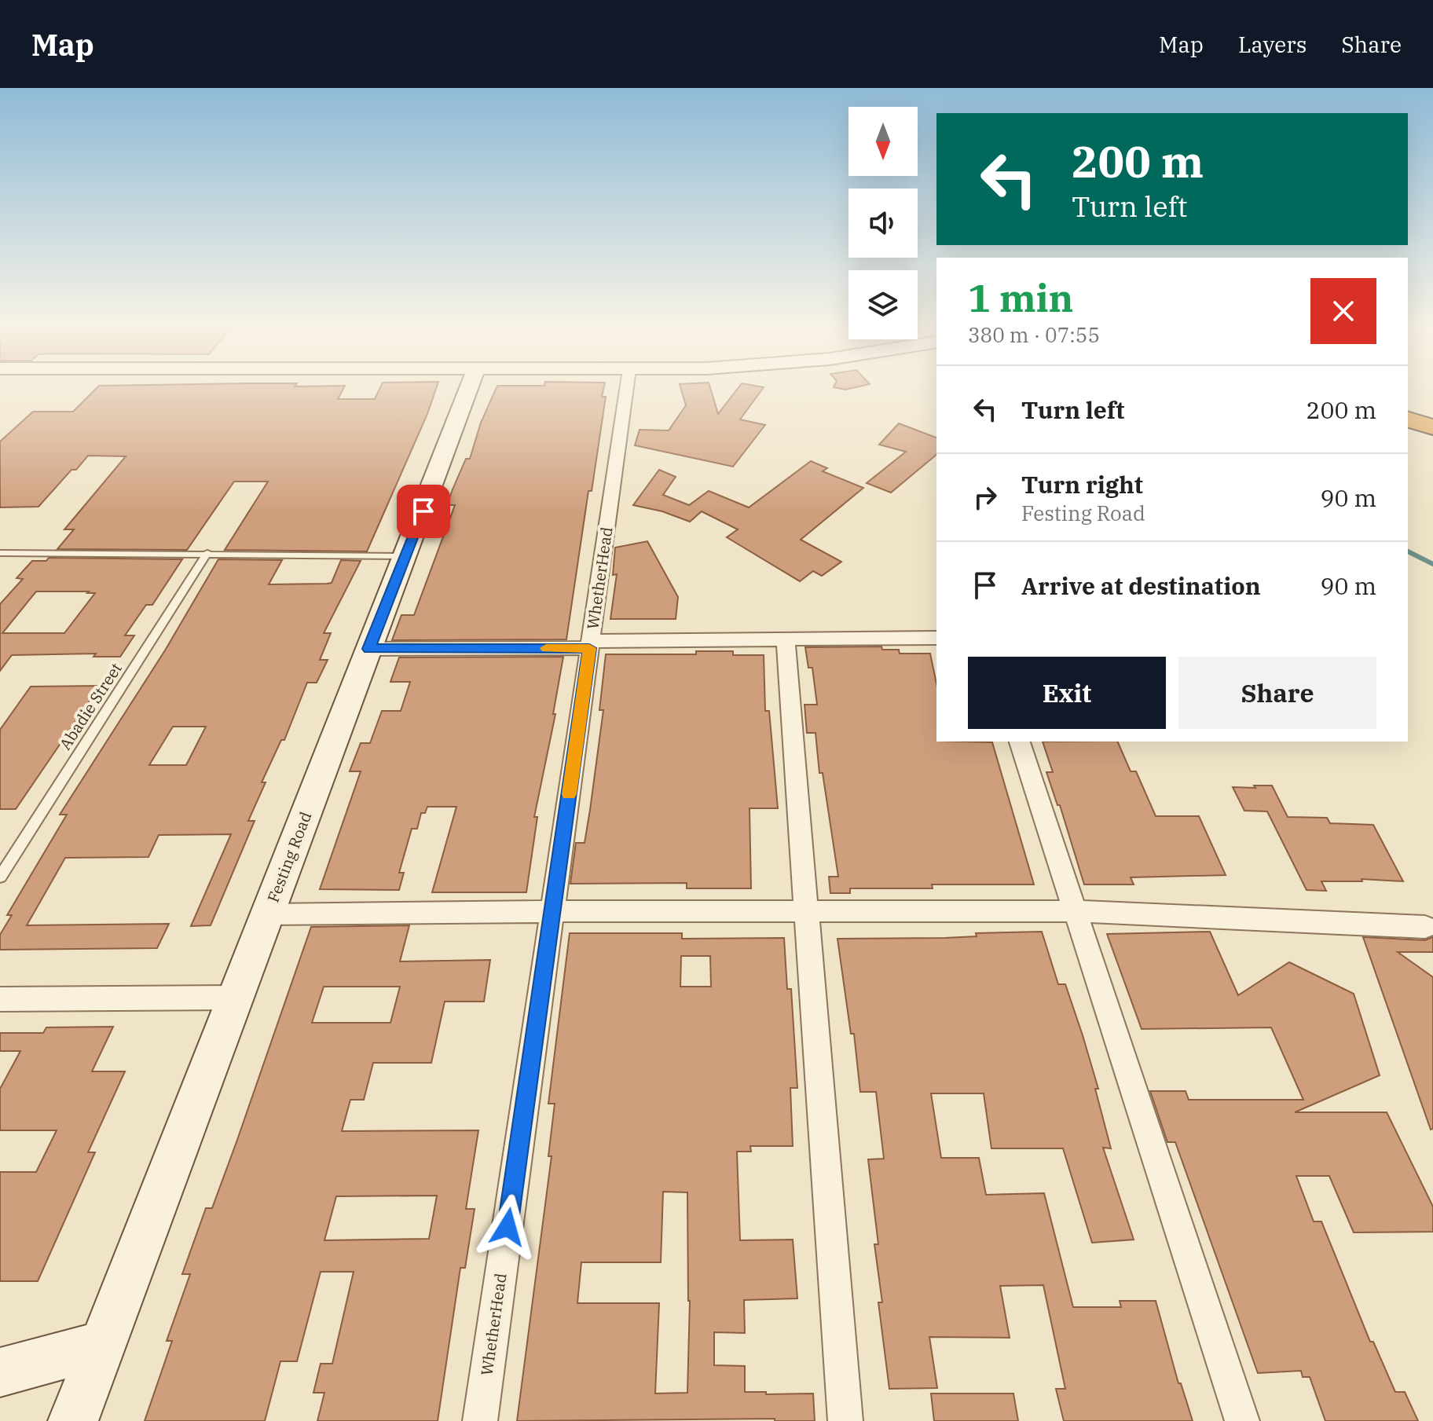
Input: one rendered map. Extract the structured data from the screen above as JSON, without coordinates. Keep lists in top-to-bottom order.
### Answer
{
  "streets": {
    "main road": ["Festing Road"],
    "street": ["WhetherHead"],
    "lane": ["Abadie Street"]
  },
  "north": "bottom",
  "page": {
    "header": "Map",
    "nav": ["Map", "Layers", "Share"],
    "turn": ["200 m", "Turn left"],
    "heading": ["1 min", "380 m · 07:55"],
    "list": [
      {
        "name": "Turn left",
        "value": "200 m"
      },
      {
        "name": "Turn right",
        "note": "Festing Road",
        "value": "90 m"
      },
      {
        "name": "Arrive at destination",
        "value": "90 m"
      }
    ],
    "buttons": ["Exit", "Share"]
  }
}
